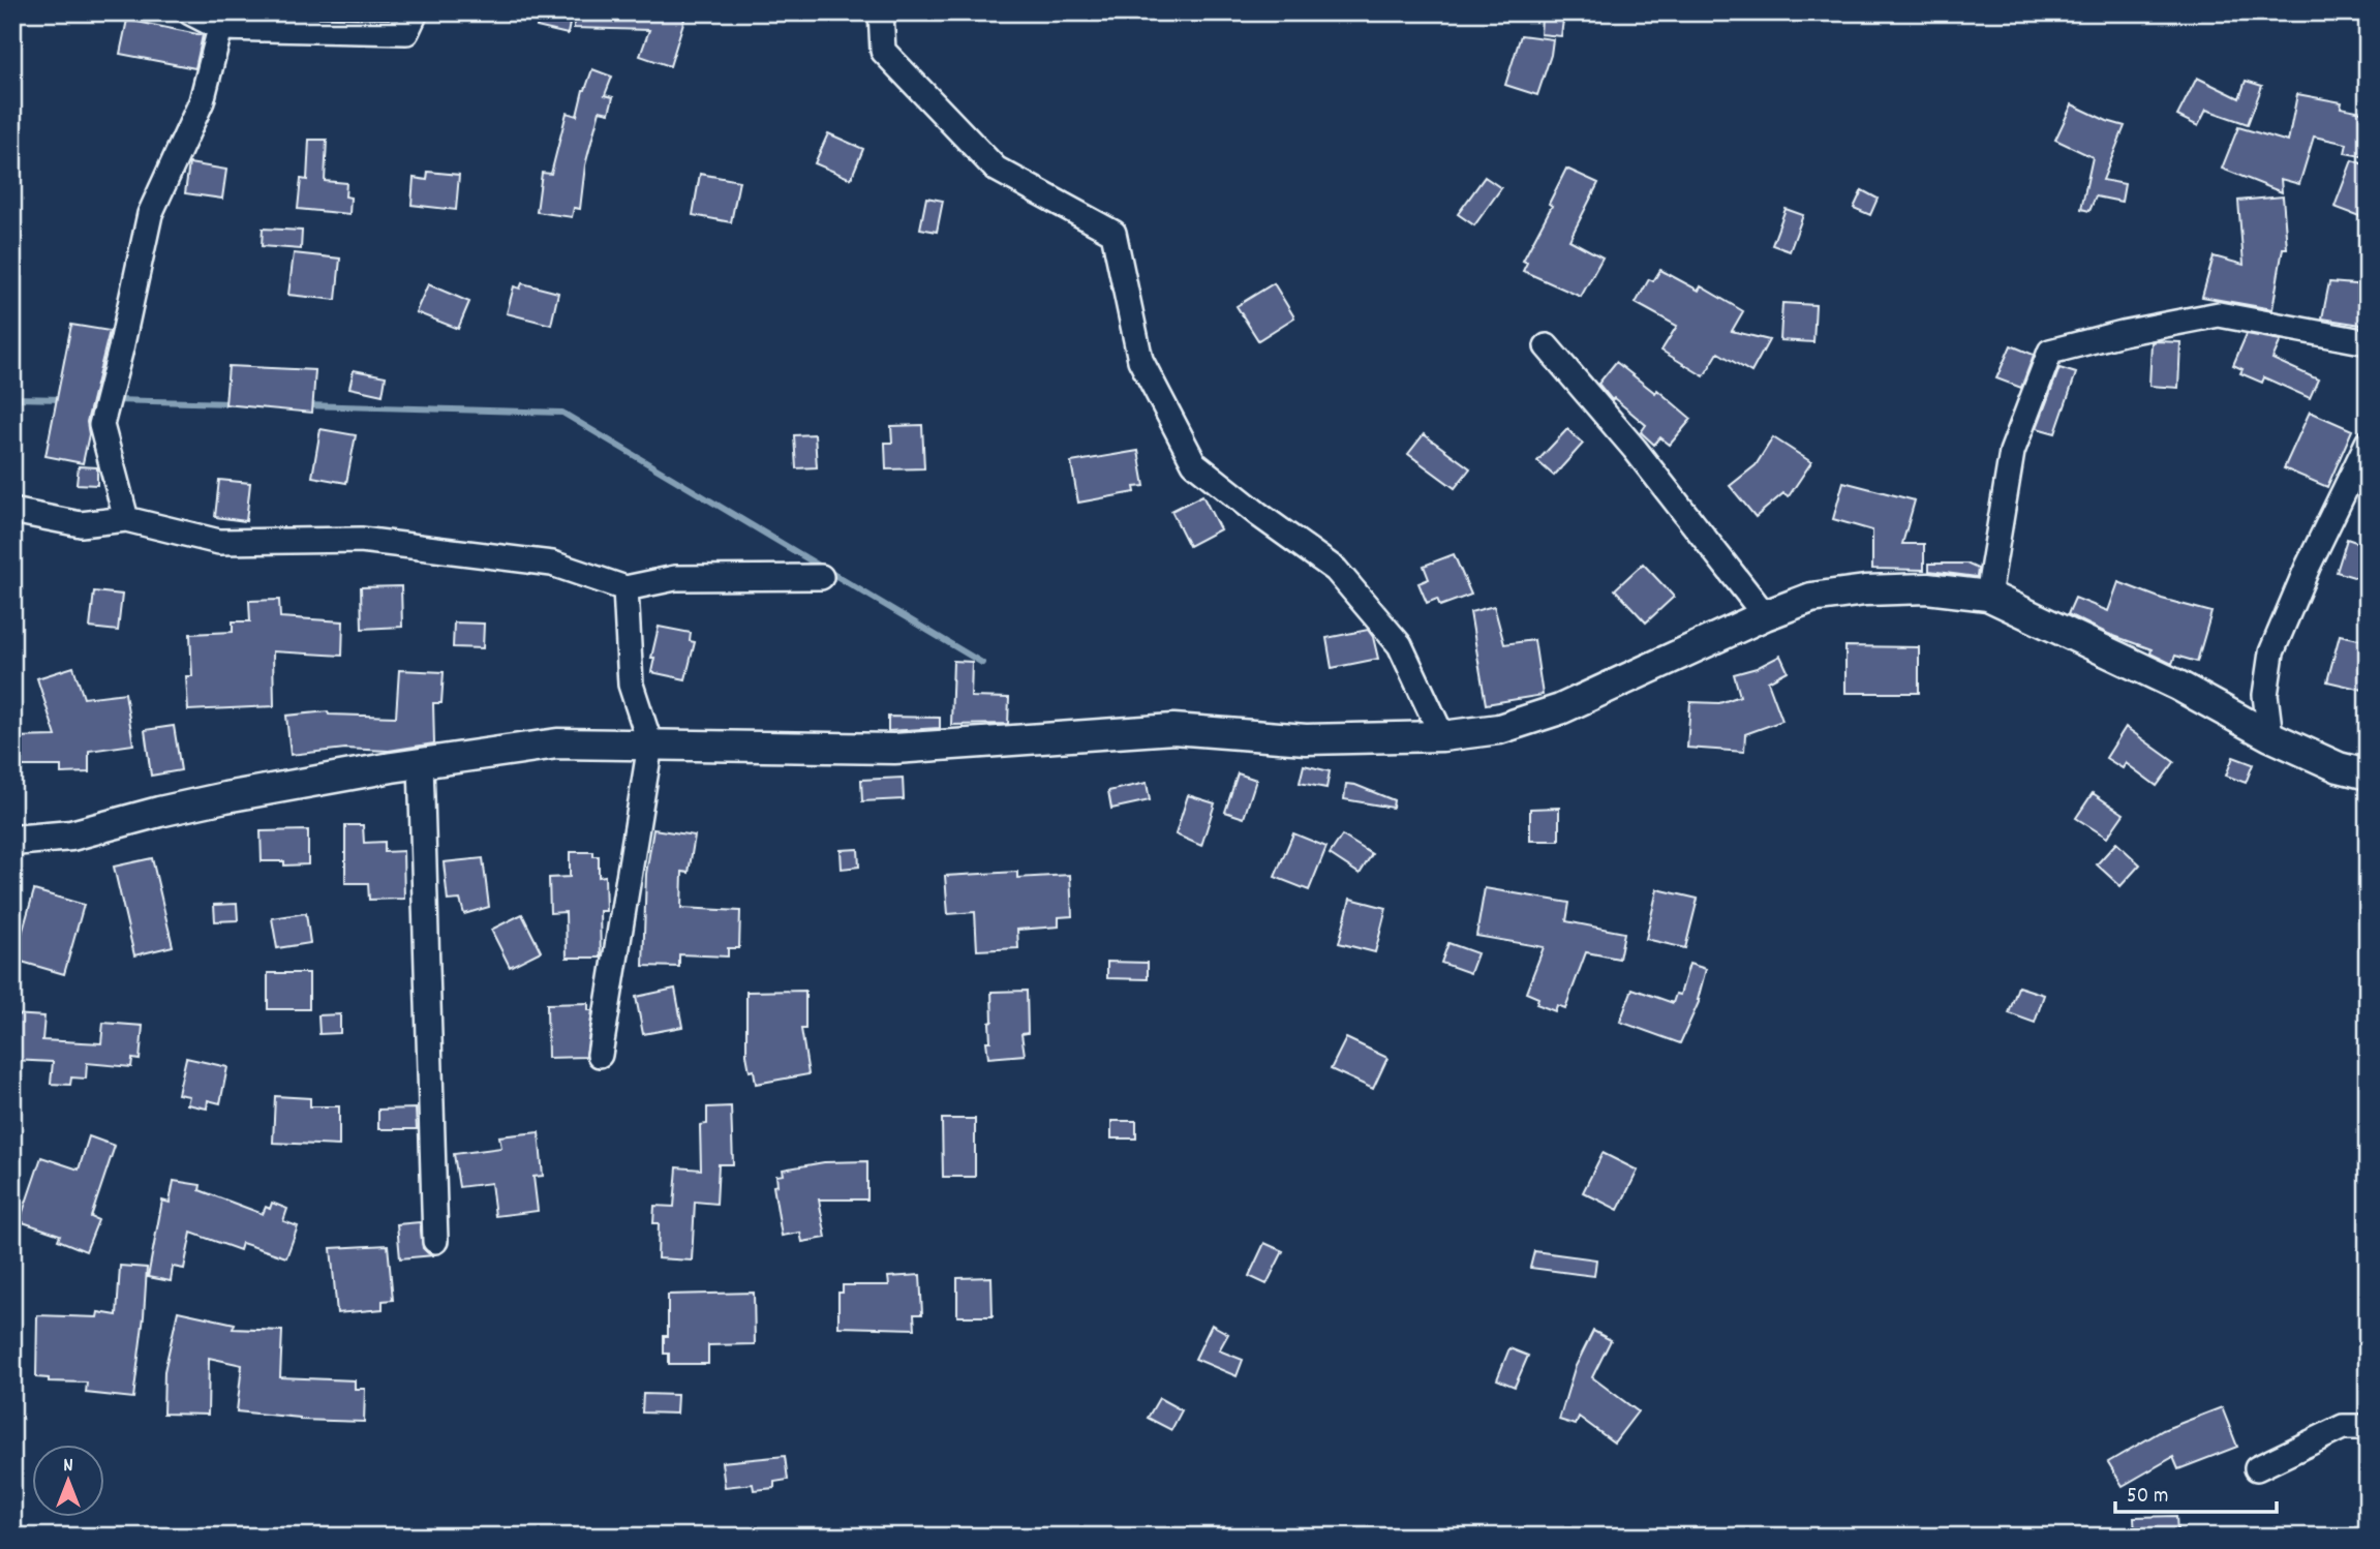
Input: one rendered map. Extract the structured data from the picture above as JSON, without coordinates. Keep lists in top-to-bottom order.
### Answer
{
  "scale_bar": "50 m",
  "north": "top"
}
